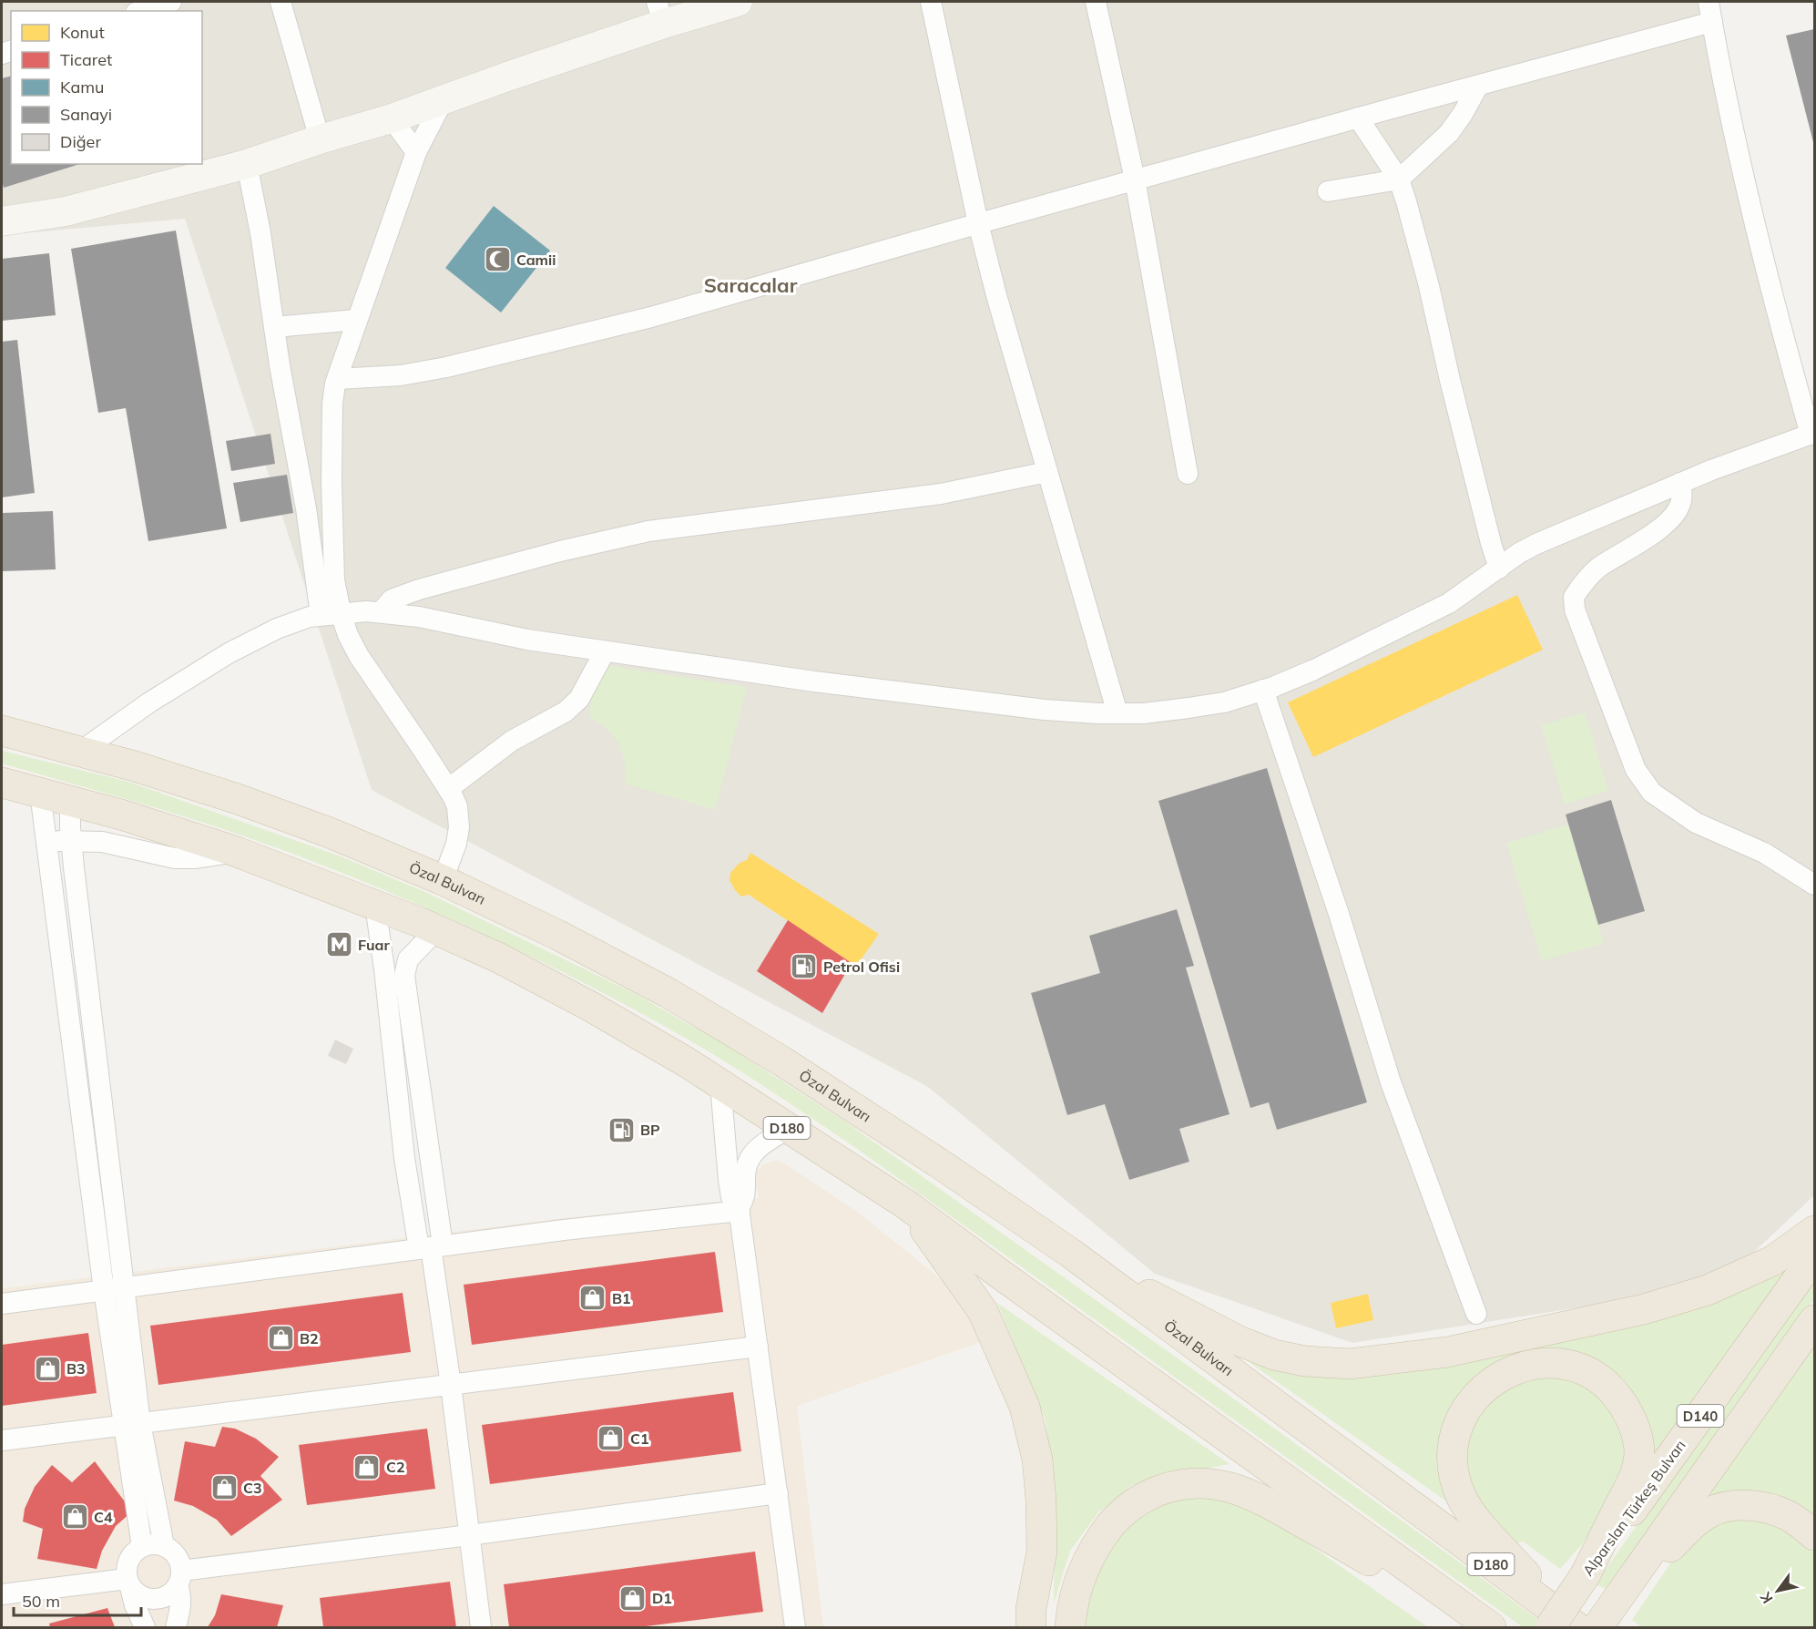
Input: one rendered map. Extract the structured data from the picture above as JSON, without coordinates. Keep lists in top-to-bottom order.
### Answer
{
  "streets": {
    "highway": [
      "Özal Bulvarı",
      "D180",
      "D140",
      "Alparslan Türkeş Bulvarı"
    ]
  },
  "crossings": [
    ["Özal Bulvarı", "Alparslan Türkeş Bulvarı"]
  ],
  "districts": ["Saracalar"],
  "places": {
    "mosque": ["Camii"],
    "metro station": ["Fuar"],
    "fuel station": ["Petrol Ofisi", "BP"],
    "shop": [
      "B1",
      "B2",
      "B3",
      "C1",
      "C2",
      "C3",
      "C4",
      "D1"
    ]
  },
  "legend": [
    "Konut",
    "Ticaret",
    "Kamu",
    "Sanayi",
    "Diğer"
  ],
  "scale_bar": "50 m",
  "north": "bottom left"
}
